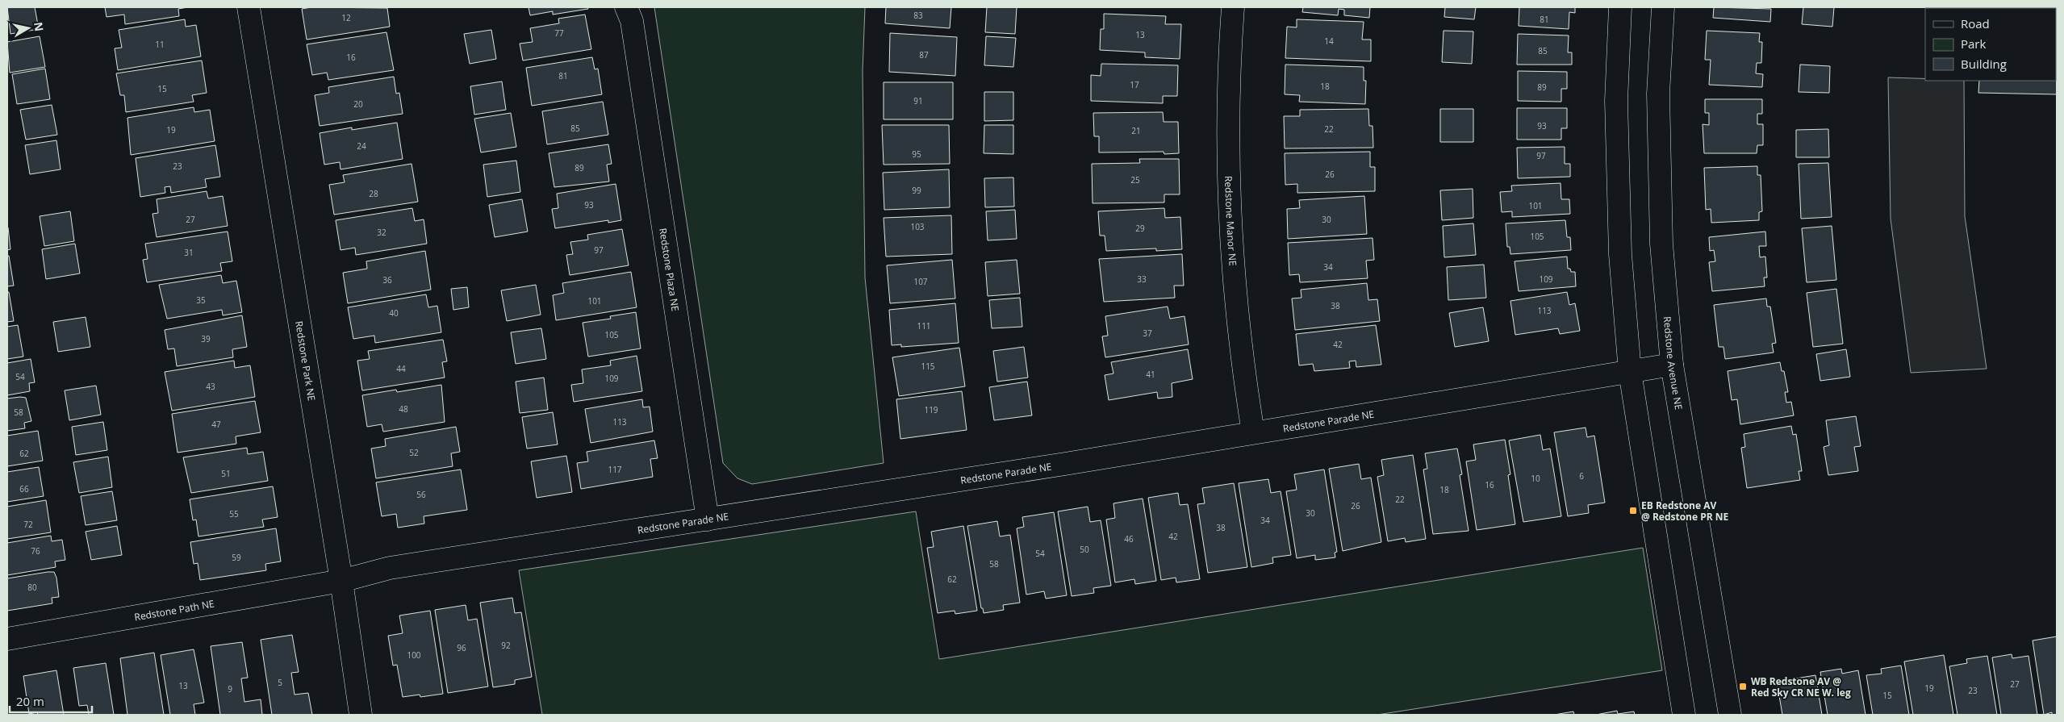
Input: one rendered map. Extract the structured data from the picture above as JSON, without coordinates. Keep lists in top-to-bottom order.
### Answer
{
  "streets": {
    "street": [
      "Redstone Manor NE",
      "Redstone Plaza NE",
      "Redstone Park NE",
      "Redstone Avenue NE",
      "Redstone Parade NE",
      "Redstone Path NE"
    ]
  },
  "crossings": [
    ["Redstone Manor NE", "Redstone Parade NE"],
    ["Redstone Plaza NE", "Redstone Parade NE"],
    ["Redstone Park NE", "Redstone Parade NE"],
    ["Redstone Park NE", "Redstone Path NE"],
    ["Redstone Avenue NE", "Redstone Parade NE"],
    ["Redstone Parade NE", "Redstone Path NE"]
  ],
  "places": {
    "transit": ["EB Redstone AV @ Redstone PR NE", "WB Redstone AV @ Red Sky CR NE W. leg"]
  },
  "house_numbers": [
    "83",
    "12",
    "81",
    "77",
    "13",
    "14",
    "11",
    "85",
    "87",
    "16",
    "81",
    "17",
    "18",
    "89",
    "15",
    "91",
    "20",
    "93",
    "85",
    "22",
    "19",
    "21",
    "24",
    "95",
    "97",
    "23",
    "89",
    "26",
    "25",
    "99",
    "28",
    "93",
    "101",
    "27",
    "30",
    "103",
    "29",
    "32",
    "105",
    "97",
    "31",
    "34",
    "33",
    "109",
    "36",
    "107",
    "35",
    "101",
    "38",
    "113",
    "40",
    "111",
    "37",
    "105",
    "39",
    "42",
    "115",
    "44",
    "41",
    "54",
    "109",
    "43",
    "48",
    "119",
    "58",
    "113",
    "47",
    "52",
    "62",
    "117",
    "51",
    "6",
    "10",
    "16",
    "66",
    "18",
    "56",
    "22",
    "26",
    "30",
    "55",
    "34",
    "72",
    "38",
    "42",
    "46",
    "50",
    "76",
    "54",
    "59",
    "58",
    "62",
    "80",
    "92",
    "96",
    "100",
    "5",
    "27",
    "13",
    "19",
    "9",
    "23",
    "15"
  ],
  "legend": ["Road", "Park", "Building"],
  "scale_bar": "20 m",
  "north": "right"
}
